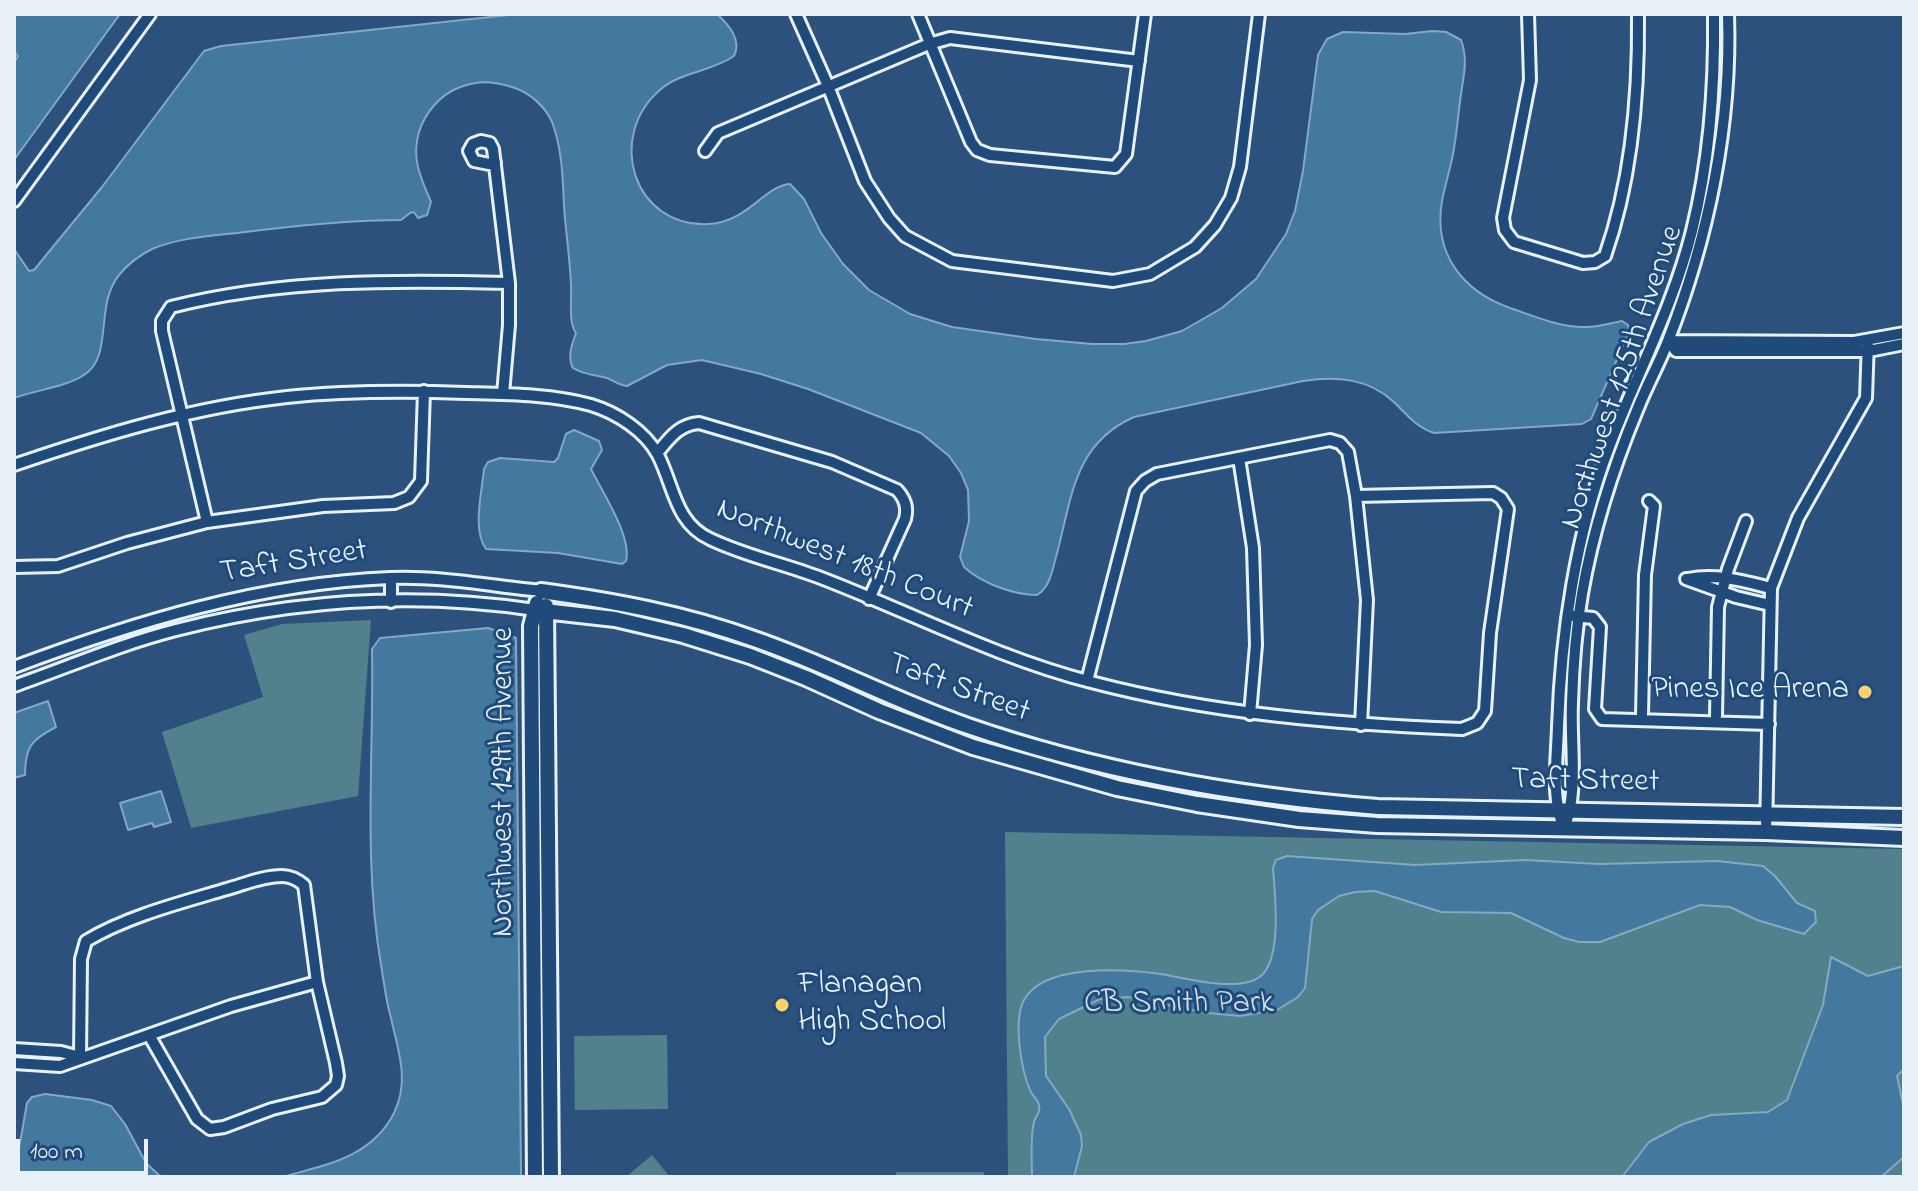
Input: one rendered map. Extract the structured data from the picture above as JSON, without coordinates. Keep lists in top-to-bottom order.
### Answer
{
  "streets": {
    "street": [
      "Northwest 125th Avenue",
      "Northwest 18th Court",
      "Taft Street",
      "Northwest 129th Avenue"
    ]
  },
  "crossings": [
    ["Northwest 125th Avenue", "Taft Street"],
    ["Taft Street", "Northwest 129th Avenue"]
  ],
  "parks": ["CB Smith Park"],
  "places": ["Pines Ice Arena", "Flanagan High School"],
  "scale_bar": "100 m"
}
